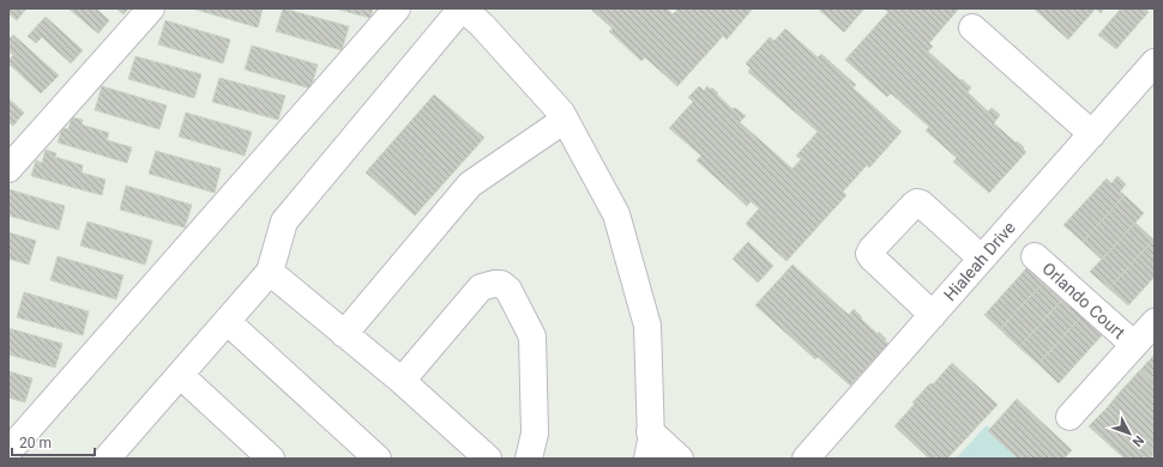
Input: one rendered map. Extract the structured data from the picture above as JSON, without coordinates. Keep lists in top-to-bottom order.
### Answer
{
  "streets": {
    "street": ["Hialeah Drive", "Orlando Court"]
  },
  "scale_bar": "20 m",
  "north": "bottom right"
}
